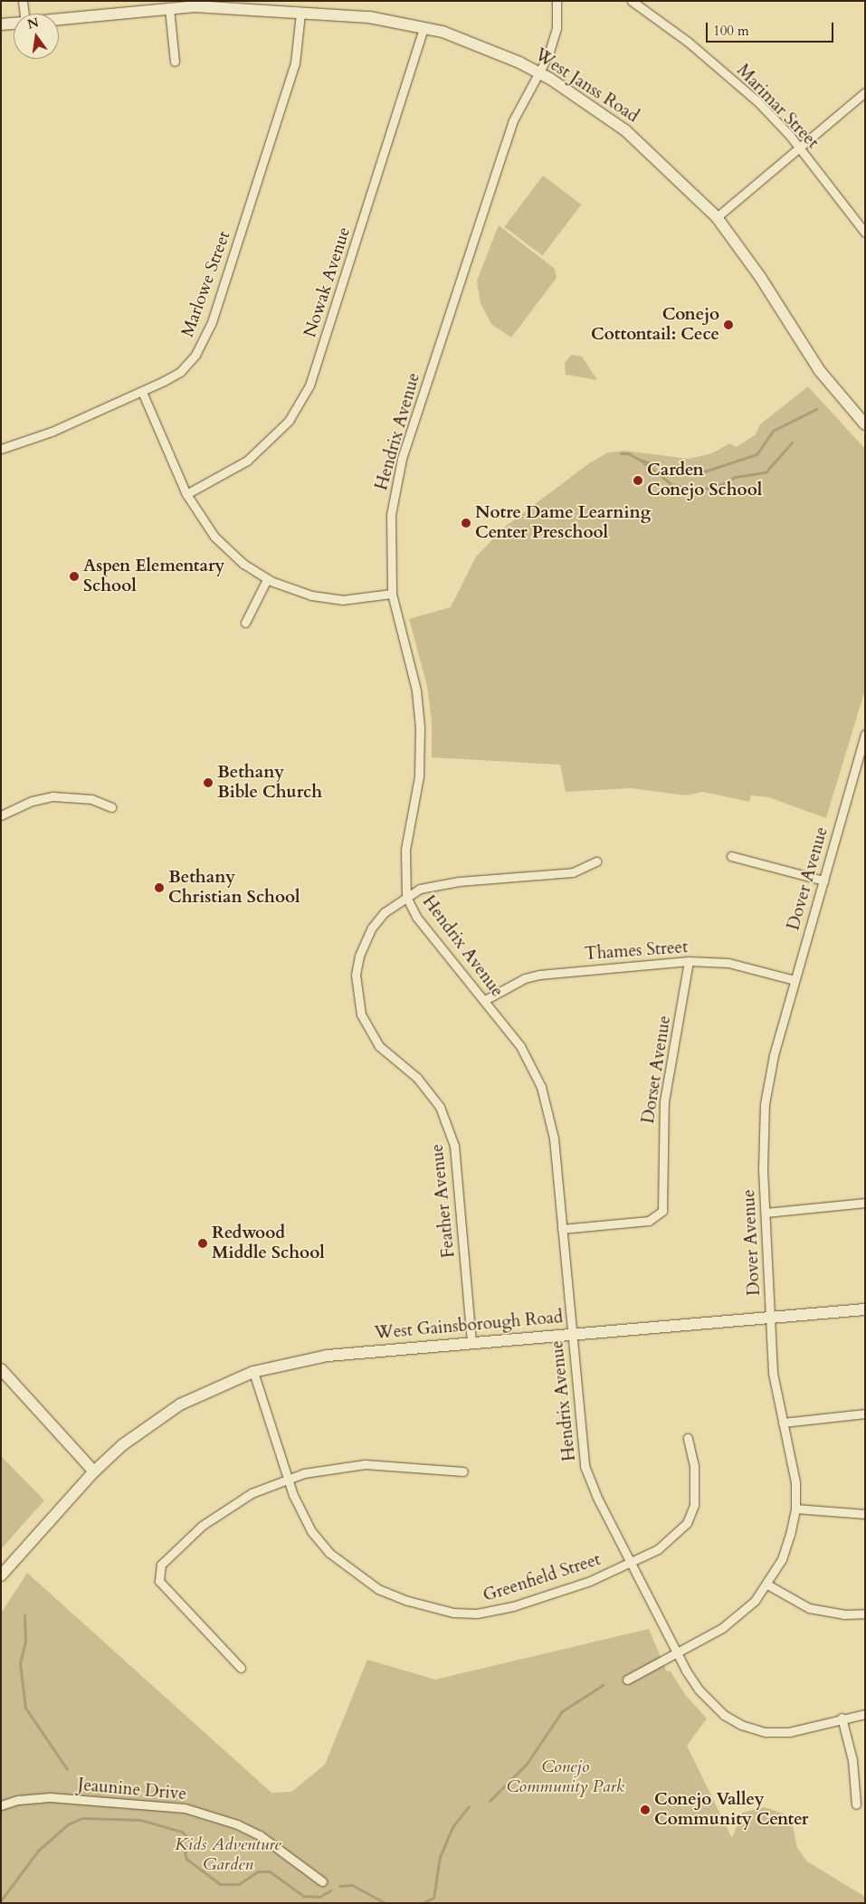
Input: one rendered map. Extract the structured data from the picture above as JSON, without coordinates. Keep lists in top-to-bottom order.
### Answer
{
  "streets": {
    "street": [
      "West Janss Road",
      "Marimar Street",
      "Nowak Avenue",
      "Marlowe Street",
      "Hendrix Avenue",
      "Dover Avenue",
      "Thames Street",
      "Dorset Avenue",
      "Feather Avenue",
      "West Gainsborough Road",
      "Greenfield Street",
      "Jeaunine Drive"
    ]
  },
  "crossings": [
    ["West Janss Road", "Nowak Avenue"],
    ["West Janss Road", "Marlowe Street"],
    ["West Janss Road", "Hendrix Avenue"],
    ["Hendrix Avenue", "Dover Avenue"],
    ["Hendrix Avenue", "Thames Street"],
    ["Hendrix Avenue", "Dorset Avenue"],
    ["Hendrix Avenue", "Feather Avenue"],
    ["Hendrix Avenue", "West Gainsborough Road"],
    ["Hendrix Avenue", "Greenfield Street"],
    ["Dover Avenue", "Thames Street"],
    ["Dover Avenue", "West Gainsborough Road"],
    ["Thames Street", "Dorset Avenue"],
    ["Feather Avenue", "West Gainsborough Road"],
    ["West Gainsborough Road", "Greenfield Street"]
  ],
  "parks": ["Conejo Community Park", "Kids Adventure Garden"],
  "places": [
    "Conejo Cottontail: Cece",
    "Carden Conejo School",
    "Notre Dame Learning Center Preschool",
    "Aspen Elementary School",
    "Bethany Bible Church",
    "Bethany Christian School",
    "Redwood Middle School",
    "Conejo Valley Community Center"
  ],
  "scale_bar": "100 m",
  "north": "top"
}
